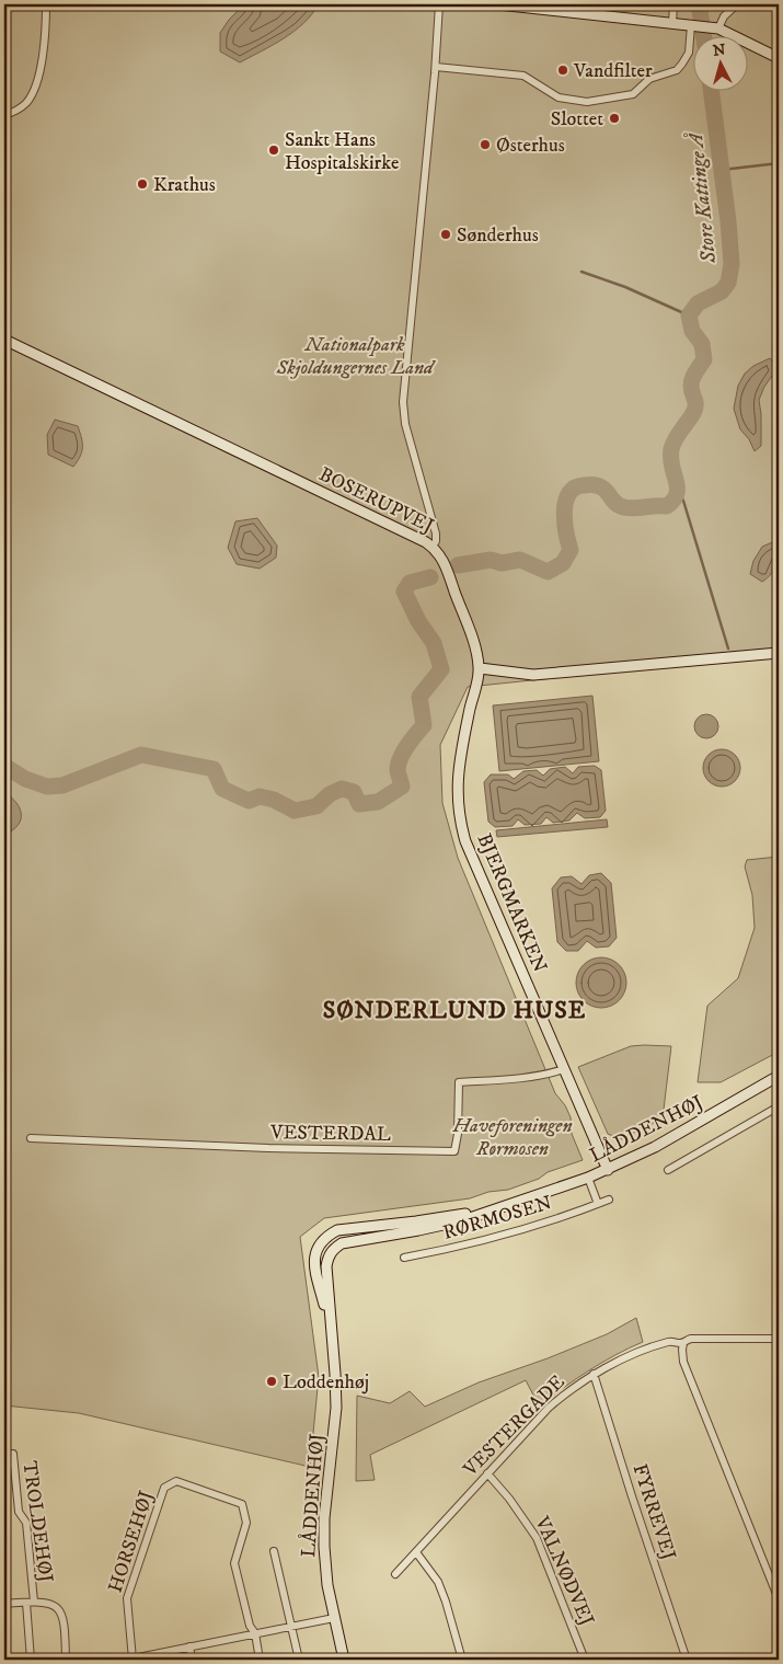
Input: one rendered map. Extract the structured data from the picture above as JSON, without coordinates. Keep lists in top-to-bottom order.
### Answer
{
  "streets": {
    "street": [
      "BOSERUPVEJ",
      "BJERGMARKEN",
      "LÅDDENHØJ",
      "VESTERDAL",
      "RØRMOSEN",
      "VESTERGADE",
      "FYRREVEJ",
      "TROLDEHØJ",
      "HORSEHØJ",
      "VALNØDVEJ"
    ]
  },
  "crossings": [
    ["BOSERUPVEJ", "BJERGMARKEN"],
    ["BJERGMARKEN", "LÅDDENHØJ"],
    ["BJERGMARKEN", "VESTERDAL"],
    ["LÅDDENHØJ", "HORSEHØJ"],
    ["VESTERGADE", "FYRREVEJ"],
    ["VESTERGADE", "VALNØDVEJ"]
  ],
  "districts": ["SØNDERLUND HUSE"],
  "water": ["Store Kattinge Å"],
  "parks": ["Nationalpark Skjoldungernes Land", "Haveforeningen Rørmosen"],
  "places": [
    "Vandfilter",
    "Slottet",
    "Østerhus",
    "Sankt Hans Hospitalskirke",
    "Krathus",
    "Sønderhus",
    "Loddenhøj"
  ],
  "north": "top"
}
